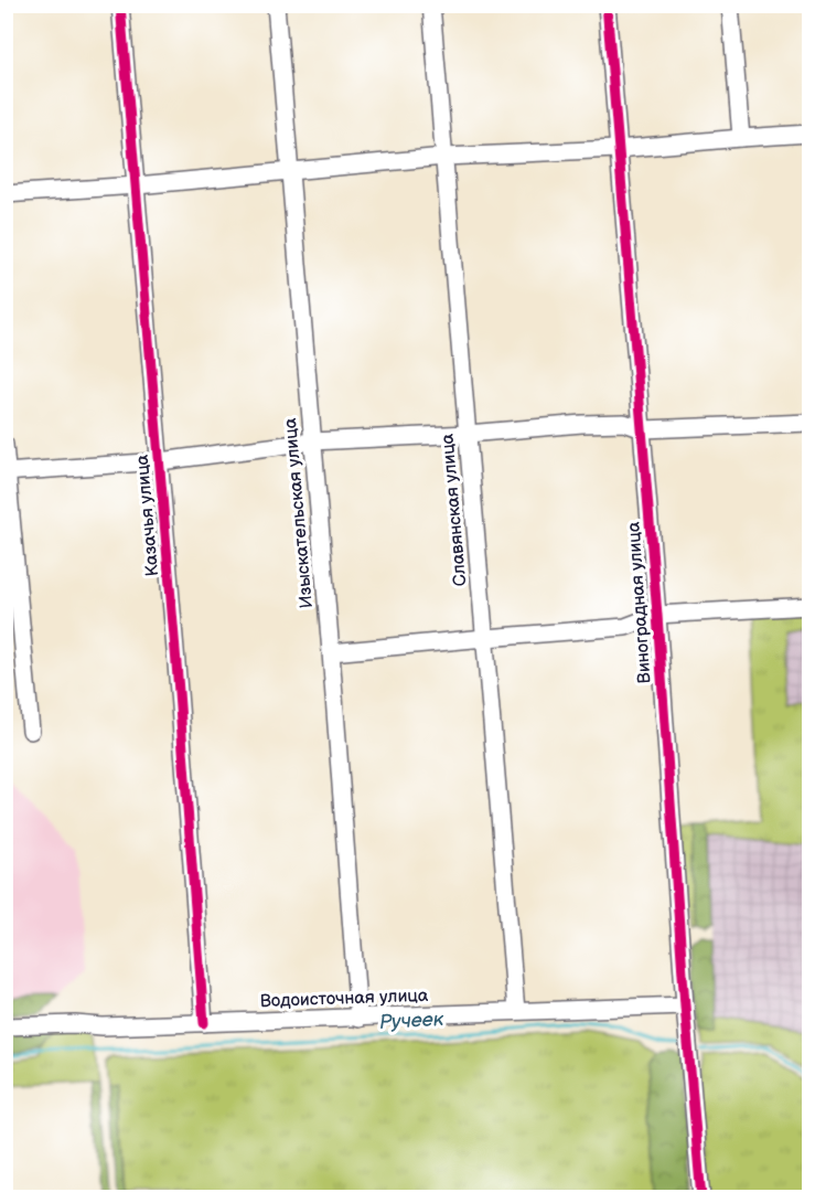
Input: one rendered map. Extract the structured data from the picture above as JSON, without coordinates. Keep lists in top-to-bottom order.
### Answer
{
  "streets": {
    "street": [
      "Славянская улица",
      "Изыскательская улица",
      "Казачья улица",
      "Виноградная улица",
      "Водоисточная улица"
    ]
  },
  "crossings": [
    ["Славянская улица", "Водоисточная улица"],
    ["Изыскательская улица", "Водоисточная улица"],
    ["Казачья улица", "Водоисточная улица"],
    ["Виноградная улица", "Водоисточная улица"]
  ],
  "water": ["Ручеек"]
}
